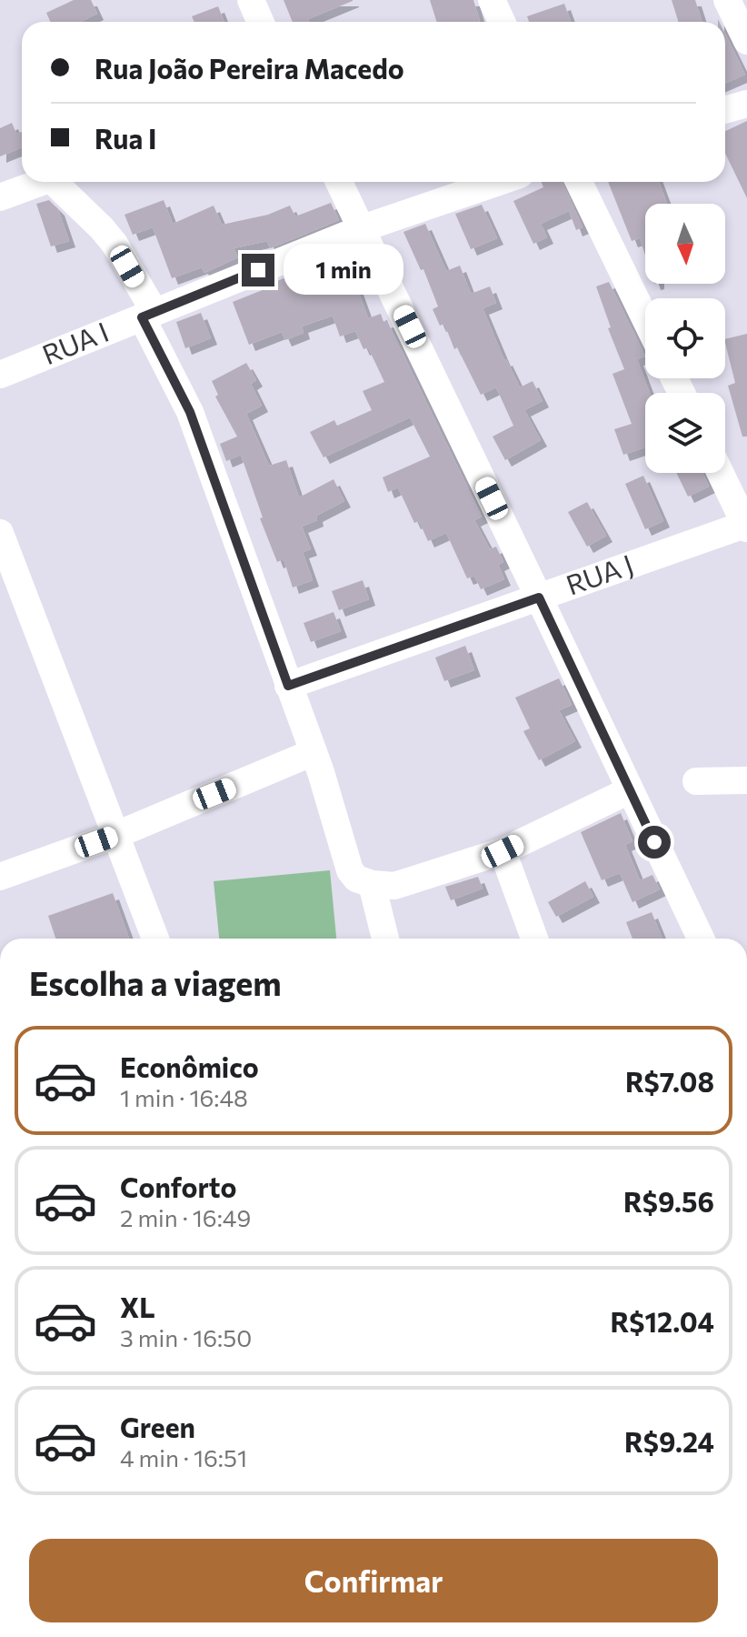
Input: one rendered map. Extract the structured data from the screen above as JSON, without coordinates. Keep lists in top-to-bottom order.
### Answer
{
  "streets": {
    "street": ["RUA I", "RUA J"]
  },
  "north": "bottom",
  "page": {
    "banner": ["Rua João Pereira Macedo", "Rua I"],
    "bubble": "1 min",
    "heading": "Escolha a viagem",
    "list": [
      {
        "name": "Econômico",
        "note": "1 min · 16:48",
        "value": "R$7.08"
      },
      {
        "name": "Conforto",
        "note": "2 min · 16:49",
        "value": "R$9.56"
      },
      {
        "name": "XL",
        "note": "3 min · 16:50",
        "value": "R$12.04"
      },
      {
        "name": "Green",
        "note": "4 min · 16:51",
        "value": "R$9.24"
      }
    ],
    "buttons": "Confirmar"
  }
}
